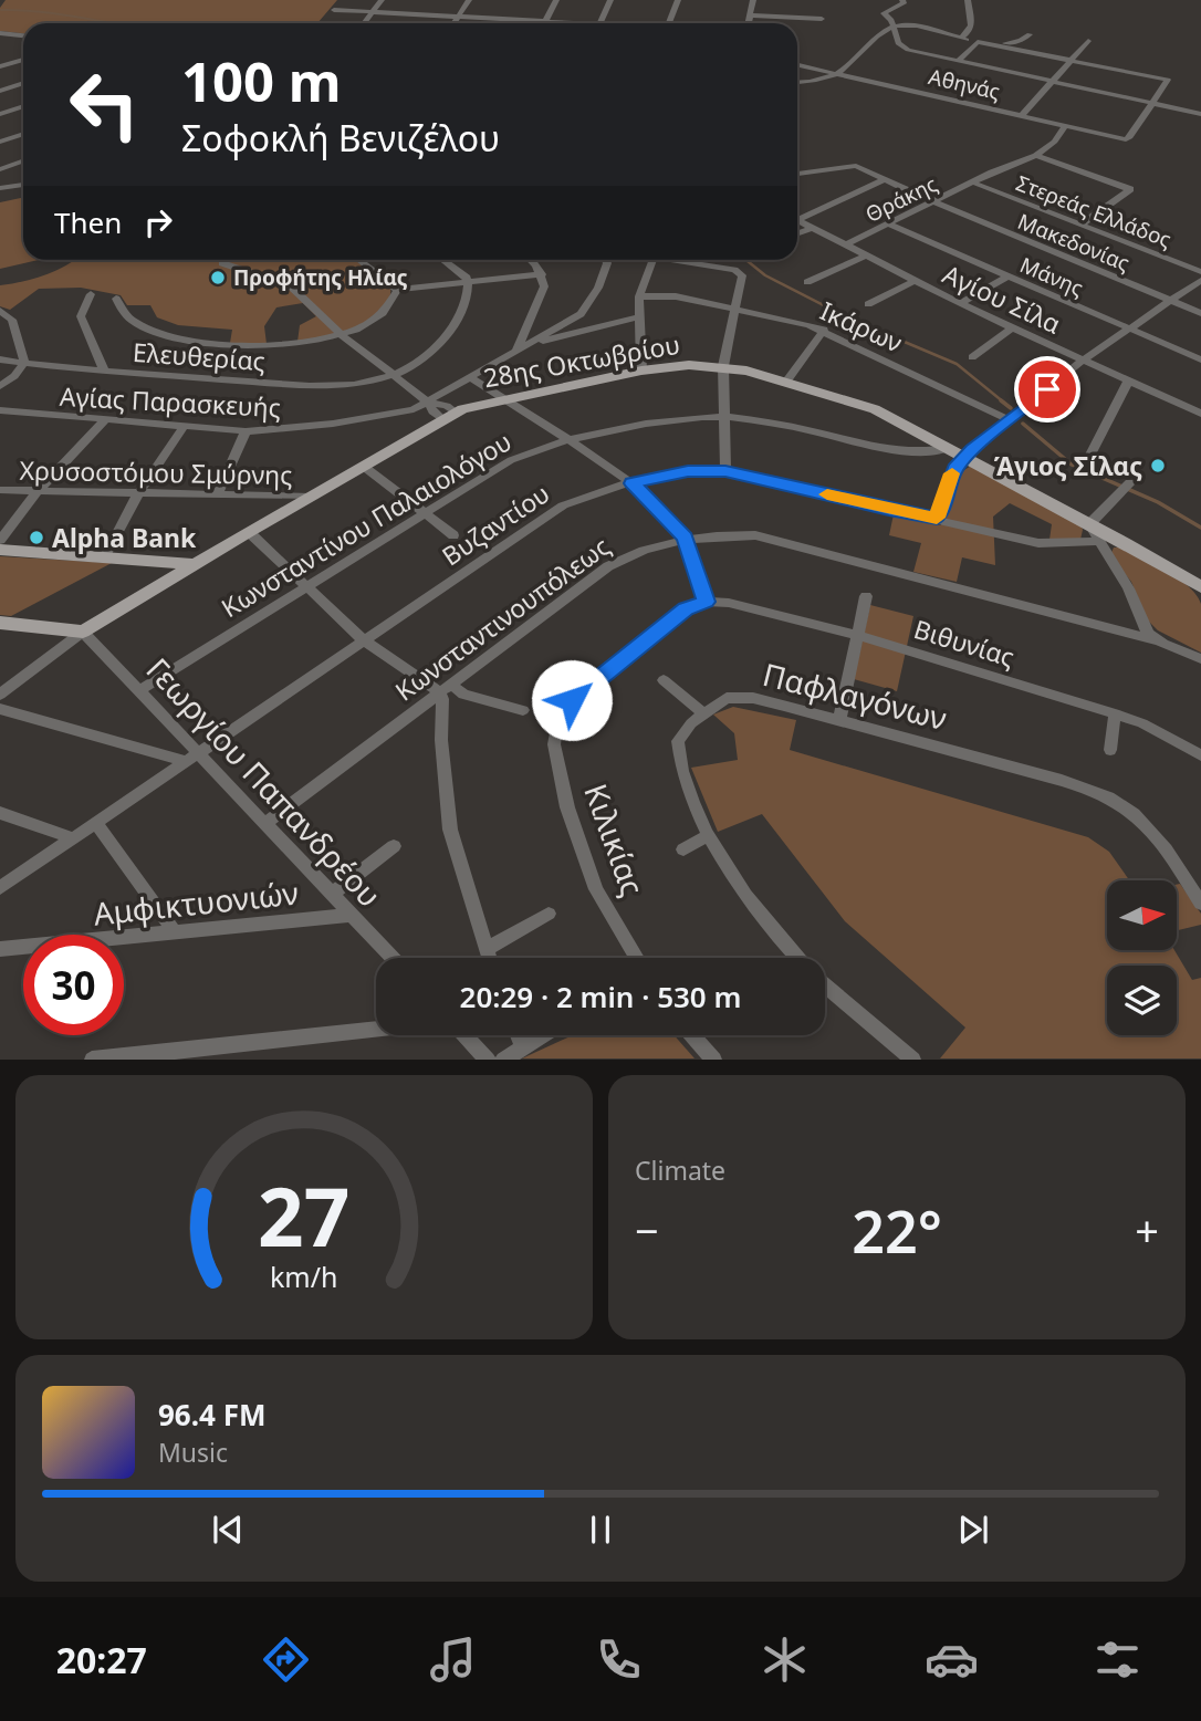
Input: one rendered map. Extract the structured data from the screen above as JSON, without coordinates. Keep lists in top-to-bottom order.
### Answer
{
  "streets": {
    "main road": ["28ης Οκτωβρίου"],
    "street": [
      "Αθηνάς",
      "Θράκης",
      "Στερεάς Ελλάδος",
      "Μακεδονίας",
      "Μάνης",
      "Αγίου Σίλα",
      "Ικάρων",
      "Ελευθερίας",
      "Αγίας Παρασκευής",
      "Χρυσοστόμου Σμύρνης",
      "Κωνσταντίνου Παλαιολόγου",
      "Βυζαντίου",
      "Κωνσταντινουπόλεως",
      "Βιθυνίας",
      "Παφλαγόνων",
      "Γεωργίου Παπανδρέου",
      "Κιλικίας",
      "Αμφικτυονιών"
    ]
  },
  "crossings": [
    ["Θράκης", "Στερεάς Ελλάδος"],
    ["Θράκης", "Μακεδονίας"],
    ["Θράκης", "Μάνης"],
    ["Θράκης", "Αγίου Σίλα"],
    ["28ης Οκτωβρίου", "Χρυσοστόμου Σμύρνης"],
    ["28ης Οκτωβρίου", "Κωνσταντίνου Παλαιολόγου"],
    ["28ης Οκτωβρίου", "Κωνσταντινουπόλεως"],
    ["28ης Οκτωβρίου", "Γεωργίου Παπανδρέου"],
    ["Κωνσταντίνου Παλαιολόγου", "Γεωργίου Παπανδρέου"],
    ["Βυζαντίου", "Κωνσταντινουπόλεως"],
    ["Βυζαντίου", "Γεωργίου Παπανδρέου"],
    ["Κωνσταντινουπόλεως", "Γεωργίου Παπανδρέου"],
    ["Βιθυνίας", "Κιλικίας"],
    ["Γεωργίου Παπανδρέου", "Αμφικτυονιών"]
  ],
  "places": ["Προφήτης Ηλίας", "Άγιος Σίλας", "Alpha Bank"],
  "north": "right",
  "page": {
    "turn": ["100 m", "Σοφοκλή Βενιζέλου"],
    "then": "Then",
    "limit": "30",
    "trip": "20:29 · 2 min · 530 m",
    "tile": "Climate",
    "heat": ["−", "22°", "+"],
    "song": ["96.4 FM", "Music"],
    "tabs": "20:27",
    "gauge": ["27", "km/h"]
  }
}
